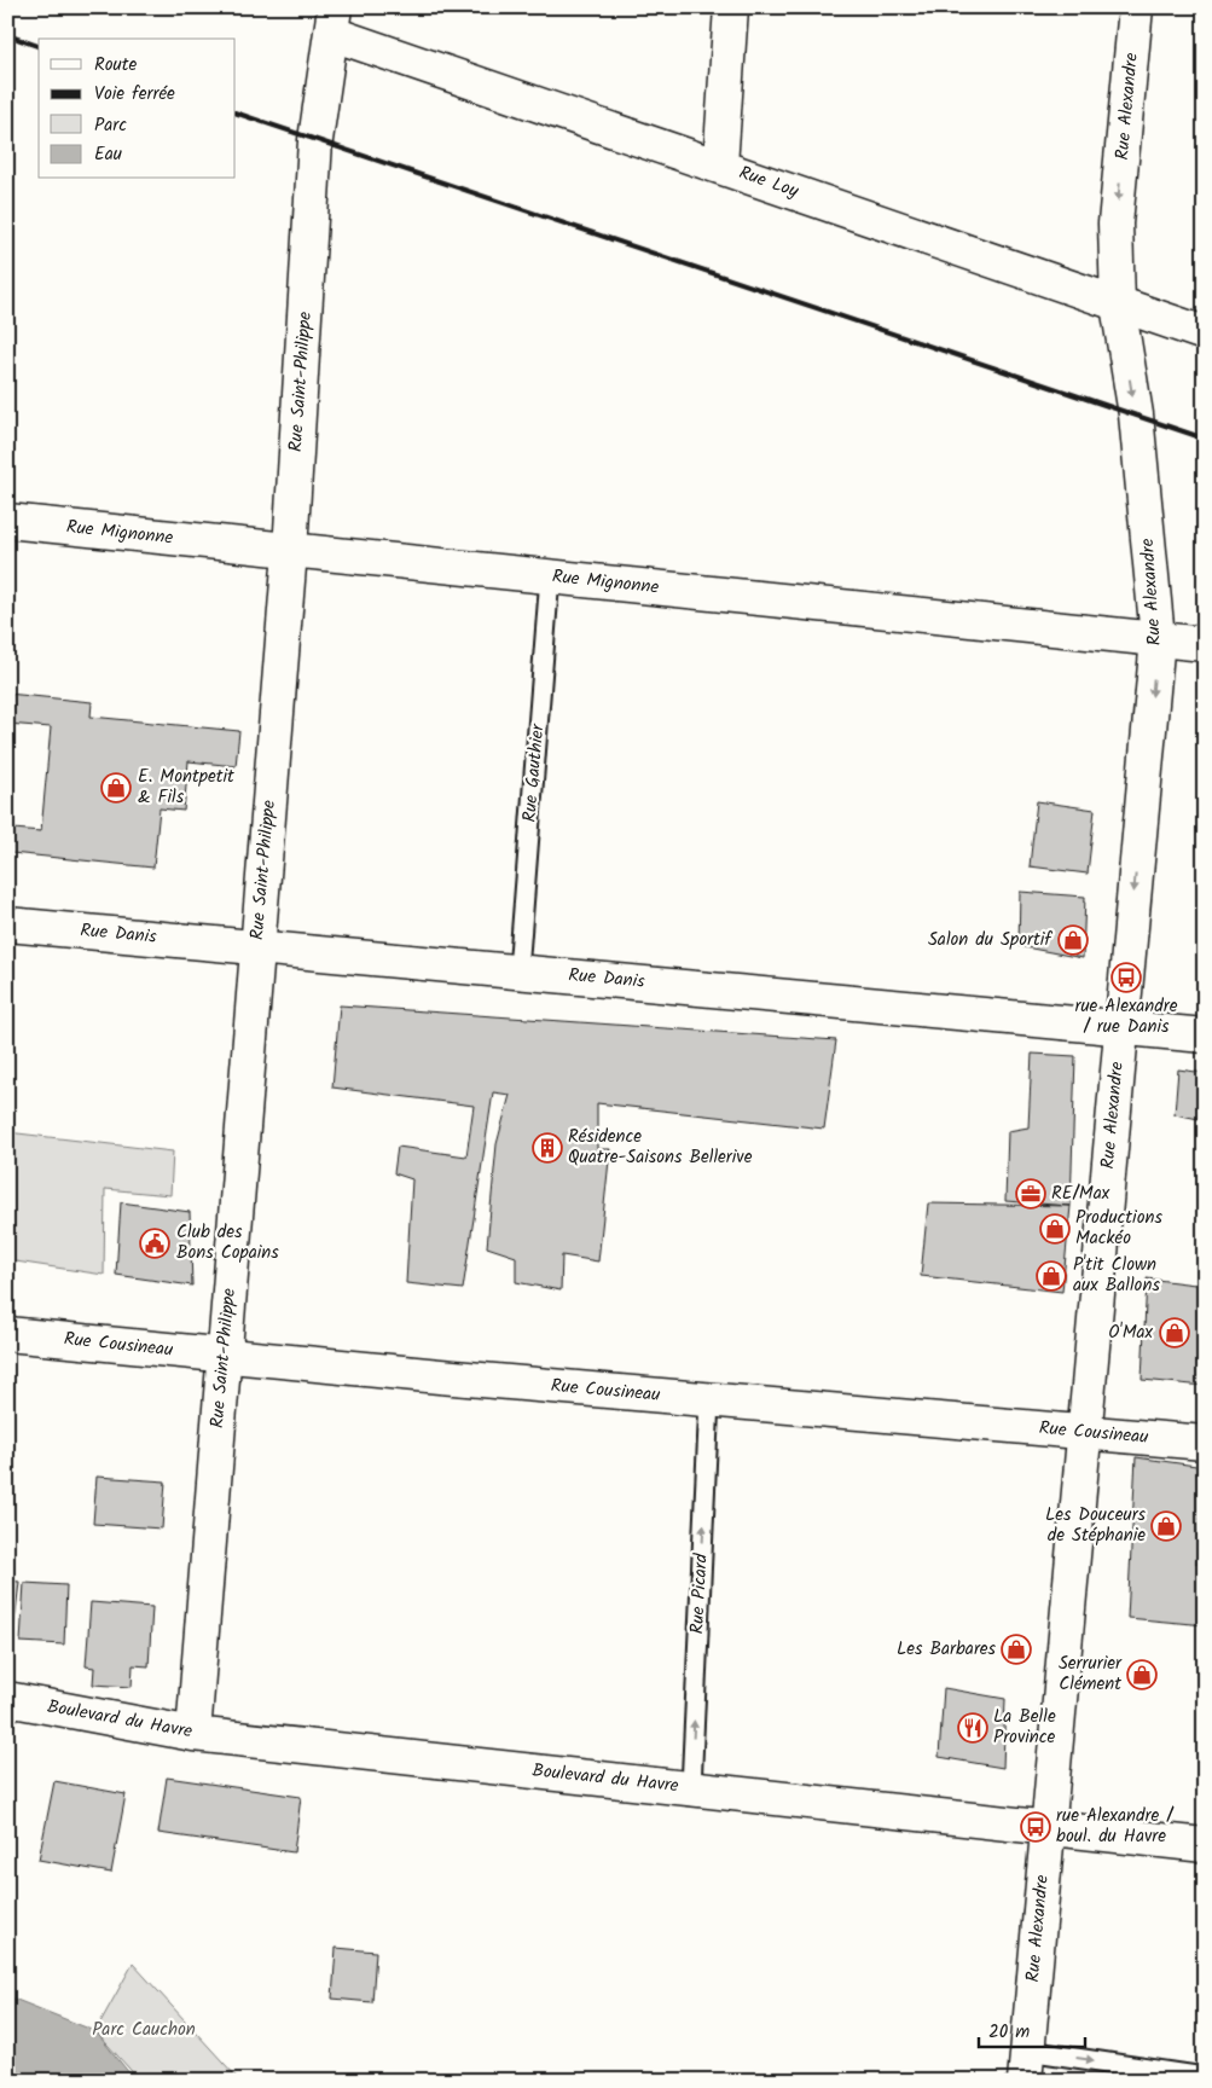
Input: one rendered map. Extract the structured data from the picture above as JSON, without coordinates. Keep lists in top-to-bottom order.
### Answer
{
  "streets": {
    "street": [
      "Rue Alexandre",
      "Rue Loy",
      "Rue Saint-Philippe",
      "Rue Mignonne",
      "Rue Danis",
      "Rue Cousineau",
      "Boulevard du Havre"
    ],
    "lane": ["Rue Gauthier", "Rue Picard"]
  },
  "crossings": [
    ["Rue Alexandre", "Rue Loy"],
    ["Rue Alexandre", "Rue Mignonne"],
    ["Rue Alexandre", "Rue Danis"],
    ["Rue Alexandre", "Rue Cousineau"],
    ["Rue Alexandre", "Boulevard du Havre"],
    ["Rue Loy", "Rue Saint-Philippe"],
    ["Rue Saint-Philippe", "Rue Mignonne"],
    ["Rue Saint-Philippe", "Rue Danis"],
    ["Rue Saint-Philippe", "Rue Cousineau"],
    ["Rue Saint-Philippe", "Boulevard du Havre"],
    ["Rue Mignonne", "Rue Gauthier"],
    ["Rue Gauthier", "Rue Danis"],
    ["Rue Cousineau", "Rue Picard"],
    ["Rue Picard", "Boulevard du Havre"]
  ],
  "one_way": ["Rue Alexandre", "Rue Picard"],
  "parks": ["Parc Cauchon"],
  "places": {
    "shop": [
      "E. Montpetit & Fils",
      "Salon du Sportif",
      "Productions Mackéo",
      "P'tit Clown aux Ballons",
      "O'Max",
      "Les Douceurs de Stéphanie",
      "Les Barbares",
      "Serrurier Clément"
    ],
    "bus stop": ["rue Alexandre / rue Danis", "rue Alexandre / boul. du Havre"],
    "building": ["Résidence Quatre-Saisons Bellerive"],
    "office": ["RE/Max"],
    "public building": ["Club des Bons Copains"],
    "restaurant": ["La Belle Province"]
  },
  "legend": [
    "Route",
    "Voie ferrée",
    "Parc",
    "Eau"
  ],
  "scale_bar": "20 m"
}
